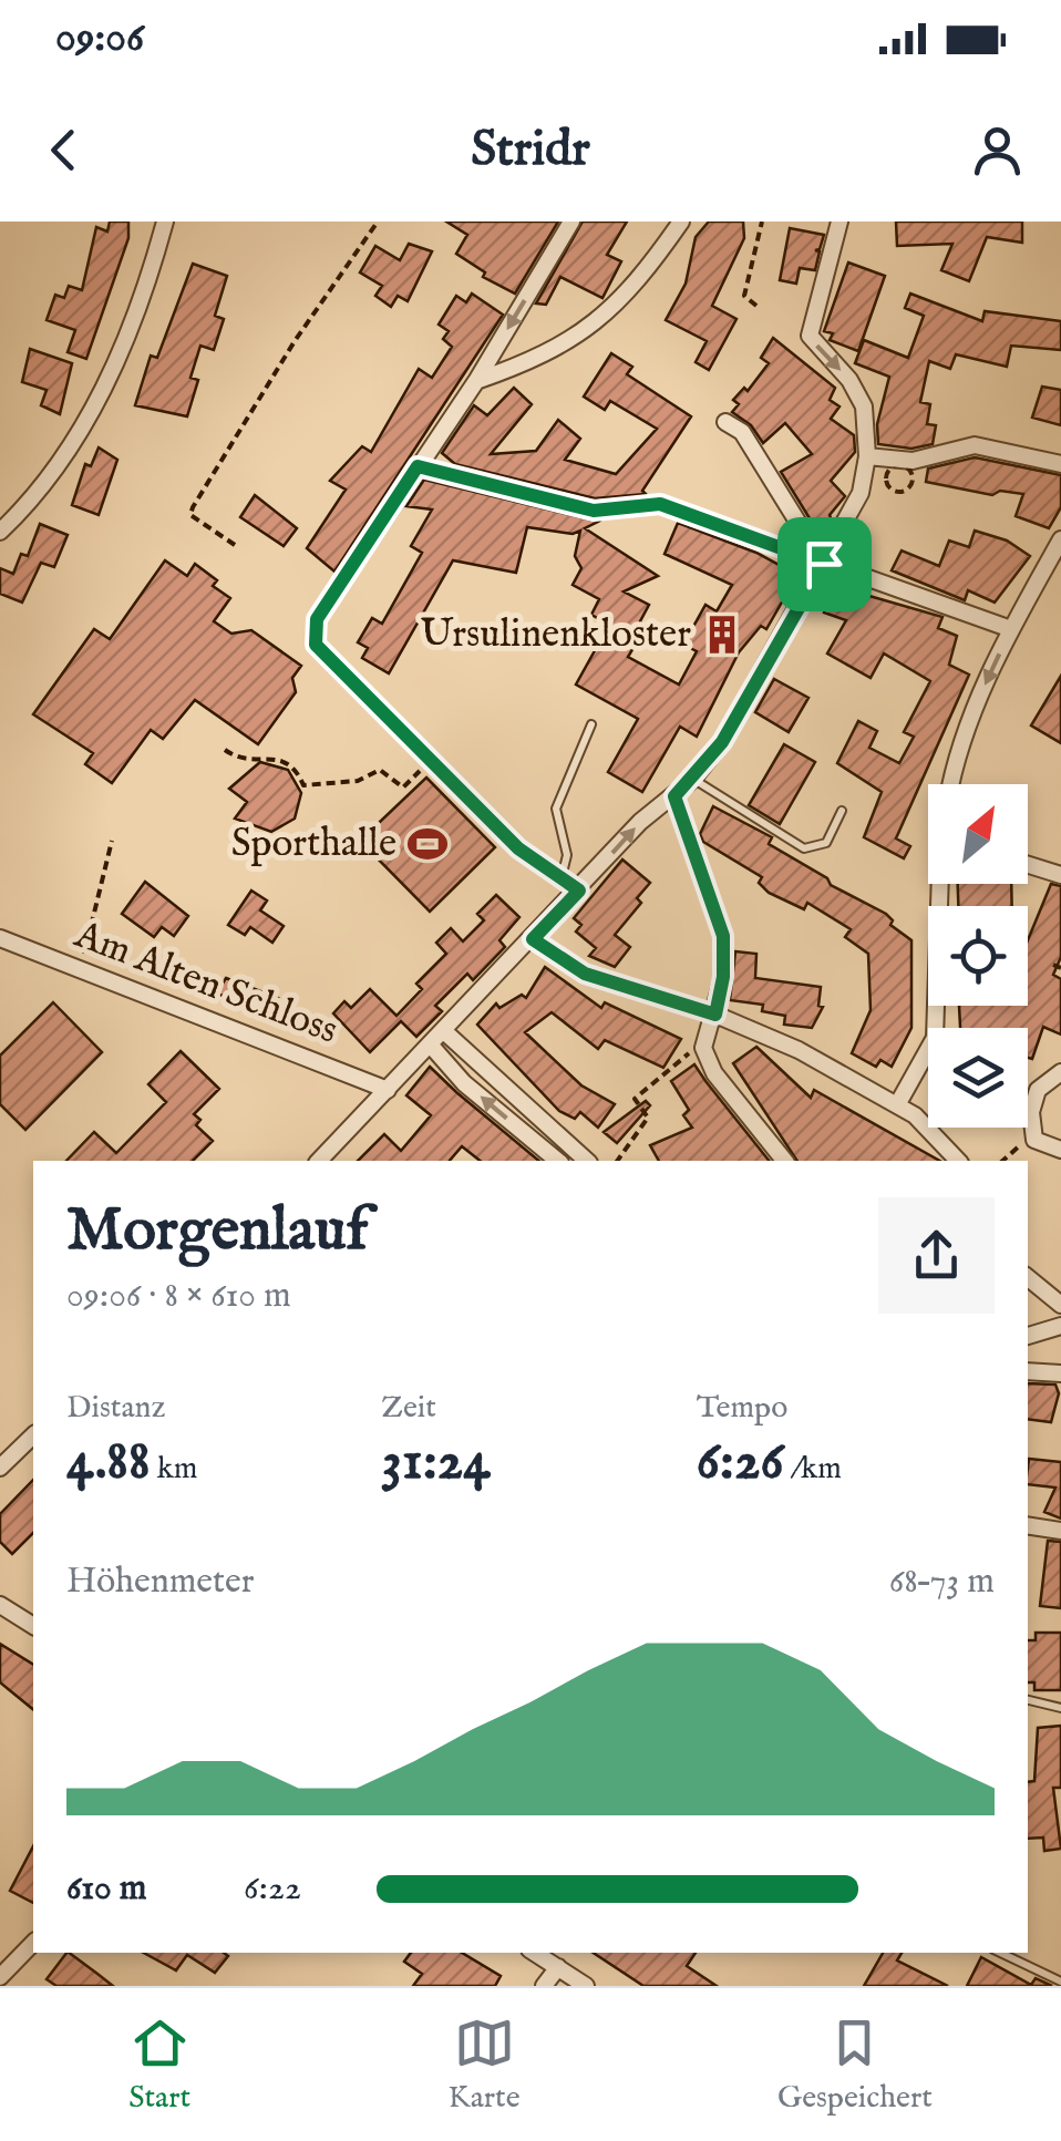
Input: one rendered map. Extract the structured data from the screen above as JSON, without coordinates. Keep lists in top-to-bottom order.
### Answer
{
  "streets": {
    "street": ["Am Alten Schloss"]
  },
  "places": {
    "building": ["Ursulinenkloster"],
    "sports": ["Sporthalle"]
  },
  "north": "top right",
  "page": {
    "status": "09:06",
    "header": "Stridr",
    "heading": ["Morgenlauf", "09:06 · 8 × 610 m"],
    "stats": [
      ["Distanz", "4.88 km"],
      ["Zeit", "31:24"],
      ["Tempo", "6:26 /km"]
    ],
    "chart": ["Höhenmeter", "68–73 m"],
    "list": [
      {
        "name": "610 m",
        "note": "6:22"
      }
    ],
    "tabs": ["Start", "Karte", "Gespeichert"]
  }
}
